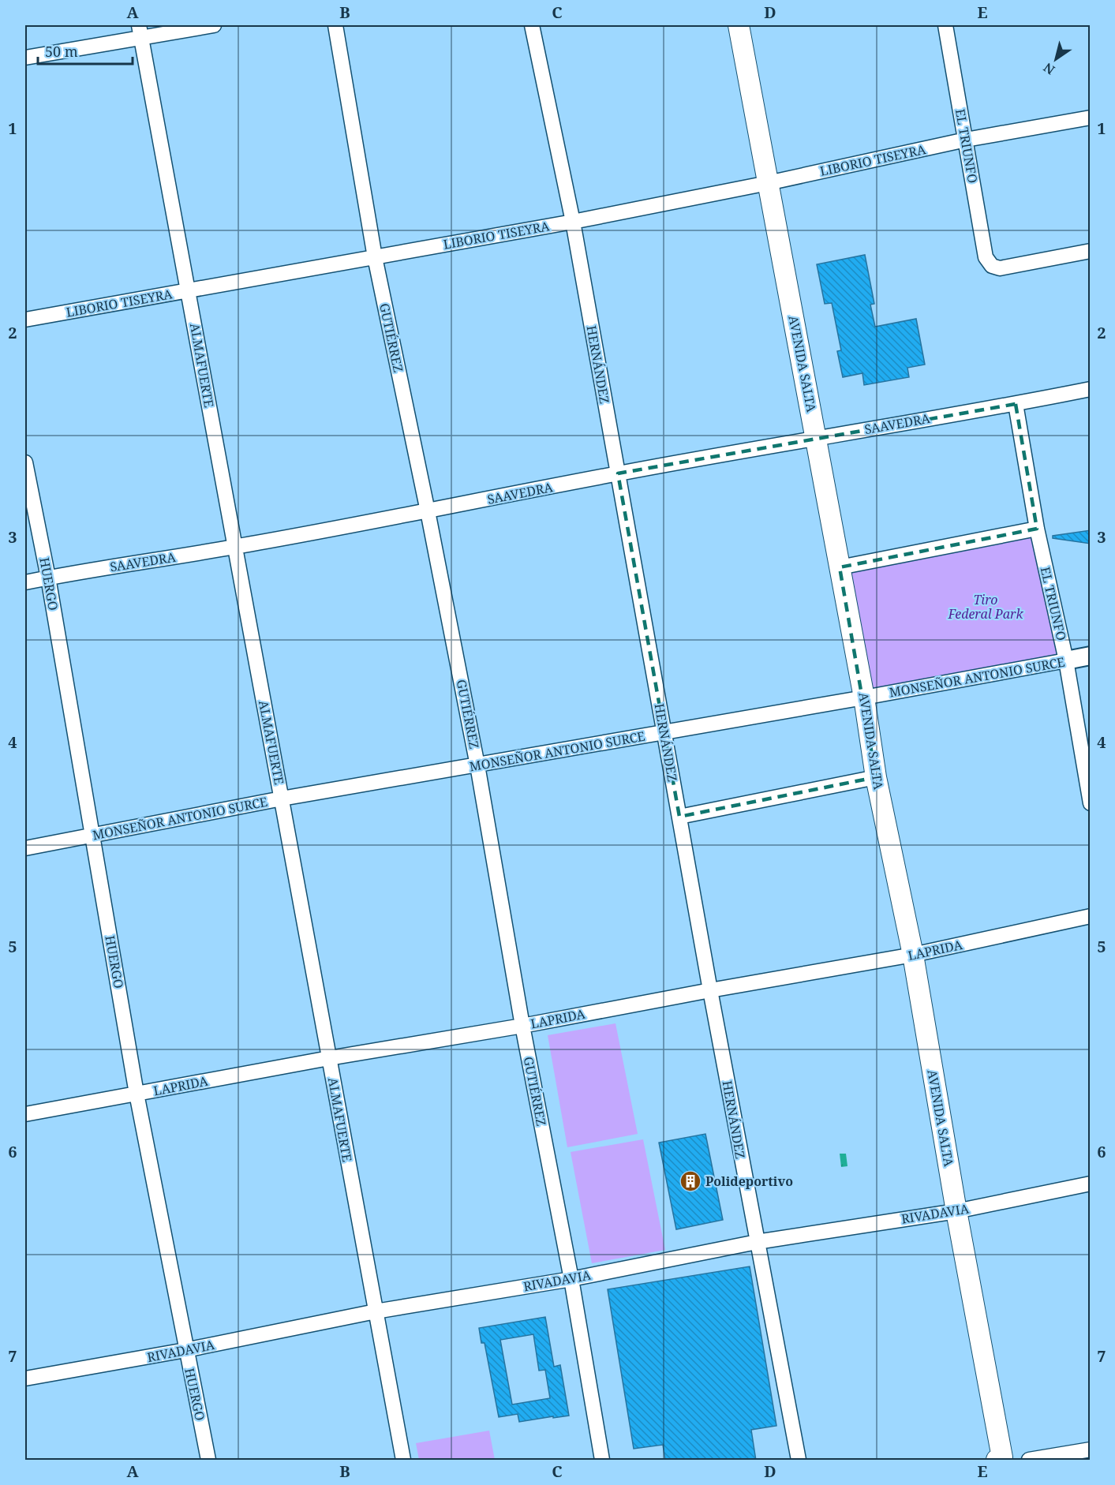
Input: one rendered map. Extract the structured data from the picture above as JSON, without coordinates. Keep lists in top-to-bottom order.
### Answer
{
  "streets": {
    "main road": ["AVENIDA SALTA"],
    "street": [
      "EL TRIUNFO",
      "LIBORIO TISEYRA",
      "GUTIÉRREZ",
      "HERNÁNDEZ",
      "ALMAFUERTE",
      "SAAVEDRA",
      "HUERGO",
      "MONSEÑOR ANTONIO SURCE",
      "LAPRIDA",
      "RIVADAVIA"
    ]
  },
  "crossings": [
    ["EL TRIUNFO", "LIBORIO TISEYRA"],
    ["EL TRIUNFO", "SAAVEDRA"],
    ["EL TRIUNFO", "MONSEÑOR ANTONIO SURCE"],
    ["LIBORIO TISEYRA", "GUTIÉRREZ"],
    ["LIBORIO TISEYRA", "AVENIDA SALTA"],
    ["LIBORIO TISEYRA", "HERNÁNDEZ"],
    ["LIBORIO TISEYRA", "ALMAFUERTE"],
    ["GUTIÉRREZ", "SAAVEDRA"],
    ["GUTIÉRREZ", "MONSEÑOR ANTONIO SURCE"],
    ["GUTIÉRREZ", "LAPRIDA"],
    ["GUTIÉRREZ", "RIVADAVIA"],
    ["AVENIDA SALTA", "SAAVEDRA"],
    ["AVENIDA SALTA", "MONSEÑOR ANTONIO SURCE"],
    ["AVENIDA SALTA", "LAPRIDA"],
    ["AVENIDA SALTA", "RIVADAVIA"],
    ["HERNÁNDEZ", "SAAVEDRA"],
    ["HERNÁNDEZ", "MONSEÑOR ANTONIO SURCE"],
    ["HERNÁNDEZ", "LAPRIDA"],
    ["HERNÁNDEZ", "RIVADAVIA"],
    ["ALMAFUERTE", "SAAVEDRA"],
    ["ALMAFUERTE", "MONSEÑOR ANTONIO SURCE"],
    ["ALMAFUERTE", "LAPRIDA"],
    ["ALMAFUERTE", "RIVADAVIA"],
    ["SAAVEDRA", "HUERGO"],
    ["HUERGO", "MONSEÑOR ANTONIO SURCE"],
    ["HUERGO", "LAPRIDA"],
    ["HUERGO", "RIVADAVIA"]
  ],
  "parks": ["Tiro Federal Park"],
  "places": {
    "building": ["Polideportivo"]
  },
  "scale_bar": "50 m",
  "north": "bottom left",
  "grid": {
    "columns": [
      "A",
      "B",
      "C",
      "D",
      "E"
    ],
    "rows": [
      "1",
      "2",
      "3",
      "4",
      "5",
      "6",
      "7"
    ]
  }
}
